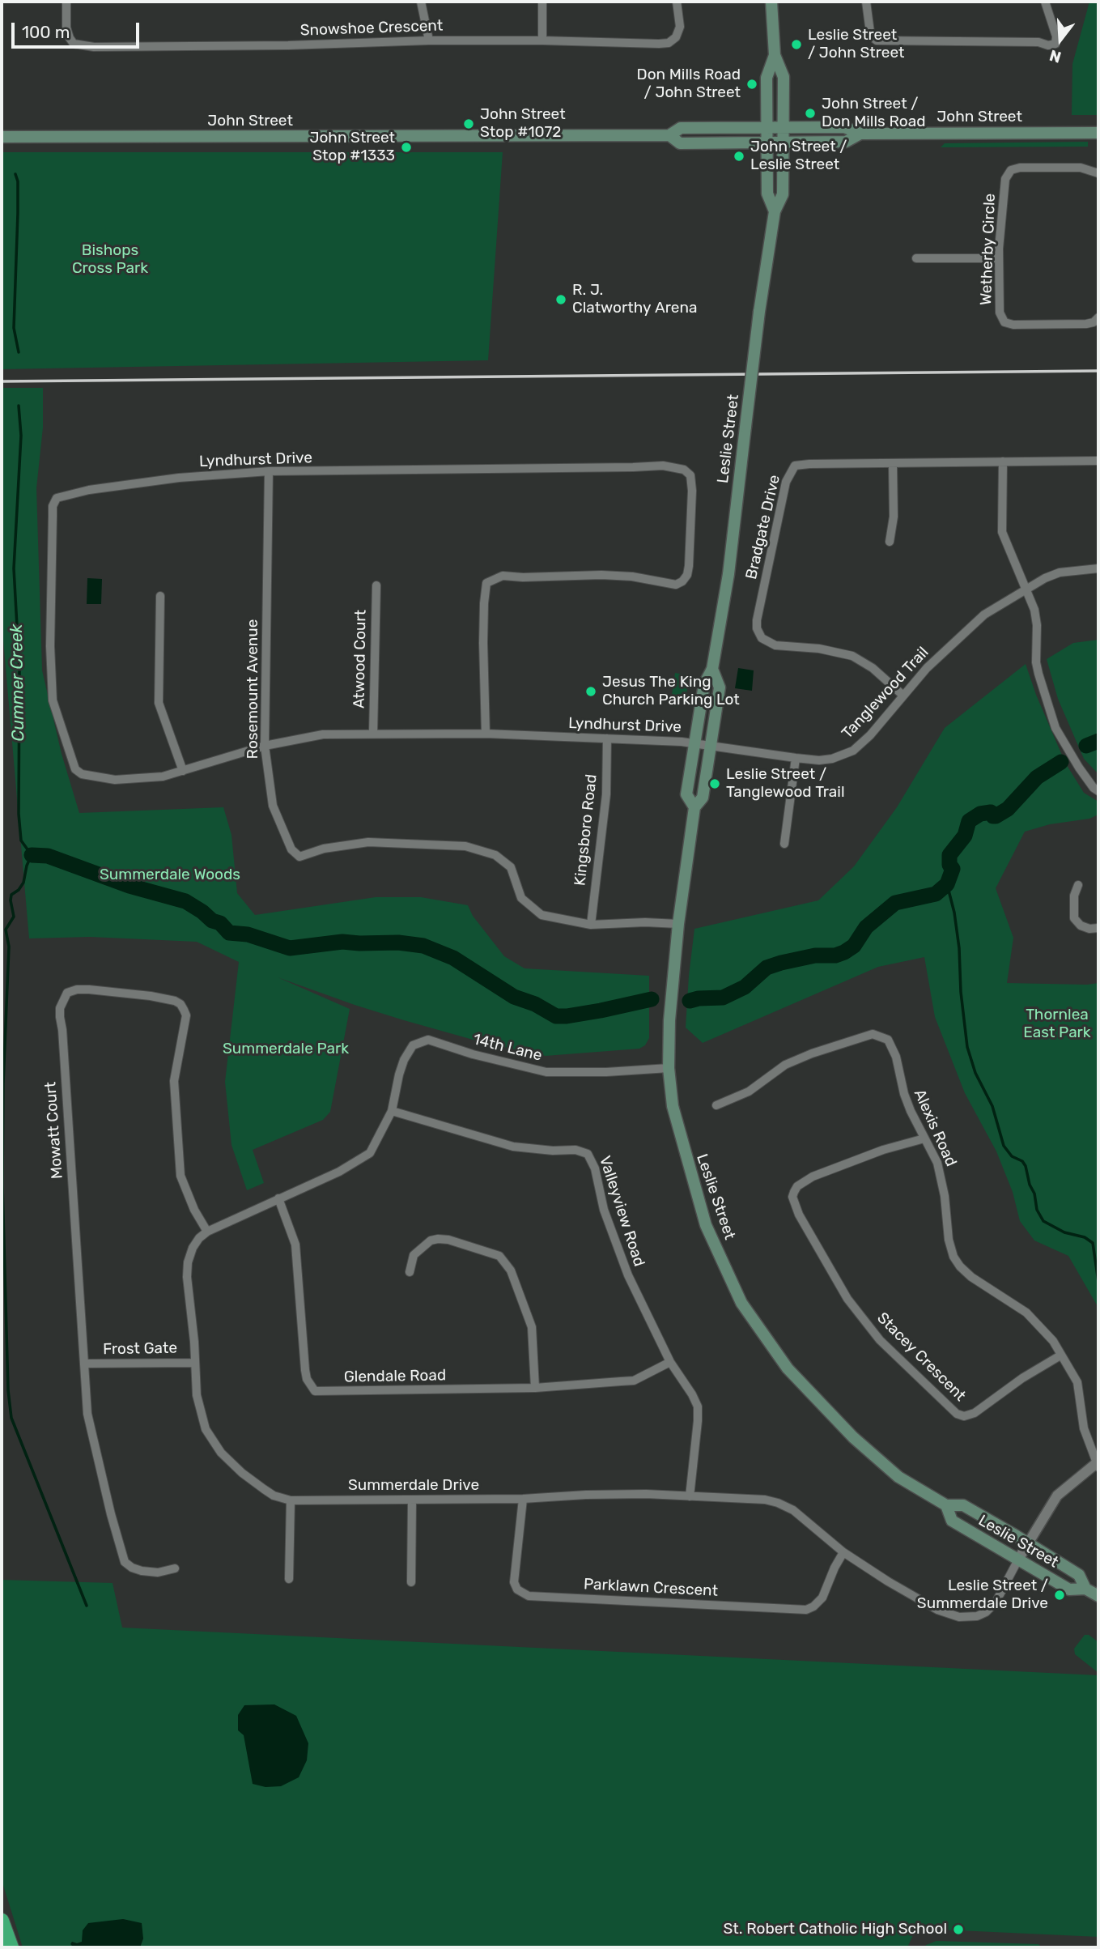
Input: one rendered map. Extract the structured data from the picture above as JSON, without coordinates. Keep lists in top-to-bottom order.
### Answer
{
  "streets": {
    "main road": ["John Street", "Leslie Street"],
    "street": [
      "Snowshoe Crescent",
      "Wetherby Circle",
      "Lyndhurst Drive",
      "Bradgate Drive",
      "Atwood Court",
      "Rosemount Avenue",
      "Tanglewood Trail",
      "Kingsboro Road",
      "14th Lane",
      "Alexis Road",
      "Mowatt Court",
      "Valleyview Road",
      "Frost Gate",
      "Stacey Crescent",
      "Glendale Road",
      "Summerdale Drive",
      "Parklawn Crescent"
    ]
  },
  "crossings": [
    ["John Street", "Leslie Street"],
    ["Leslie Street", "Lyndhurst Drive"],
    ["Leslie Street", "Rosemount Avenue"],
    ["Leslie Street", "Tanglewood Trail"],
    ["Leslie Street", "14th Lane"],
    ["Leslie Street", "Summerdale Drive"],
    ["Lyndhurst Drive", "Atwood Court"],
    ["Lyndhurst Drive", "Rosemount Avenue"],
    ["Lyndhurst Drive", "Tanglewood Trail"],
    ["Lyndhurst Drive", "Kingsboro Road"],
    ["Bradgate Drive", "Tanglewood Trail"],
    ["Rosemount Avenue", "Kingsboro Road"],
    ["14th Lane", "Valleyview Road"],
    ["14th Lane", "Summerdale Drive"],
    ["Alexis Road", "Stacey Crescent"],
    ["Mowatt Court", "Frost Gate"],
    ["Mowatt Court", "Summerdale Drive"],
    ["Valleyview Road", "Glendale Road"],
    ["Valleyview Road", "Summerdale Drive"],
    ["Frost Gate", "Summerdale Drive"],
    ["Glendale Road", "Summerdale Drive"],
    ["Summerdale Drive", "Parklawn Crescent"]
  ],
  "water": ["Cummer Creek"],
  "parks": [
    "Bishops Cross Park",
    "Summerdale Woods",
    "Thornlea East Park",
    "Summerdale Park"
  ],
  "places": [
    "Leslie Street / John Street",
    "Don Mills Road / John Street",
    "John Street / Don Mills Road",
    "John Street Stop #1072",
    "John Street Stop #1333",
    "John Street / Leslie Street",
    "R. J. Clatworthy Arena",
    "Jesus The King Church Parking Lot",
    "Leslie Street / Tanglewood Trail",
    "Leslie Street / Summerdale Drive",
    "St. Robert Catholic High School"
  ],
  "scale_bar": "100 m",
  "north": "bottom"
}
